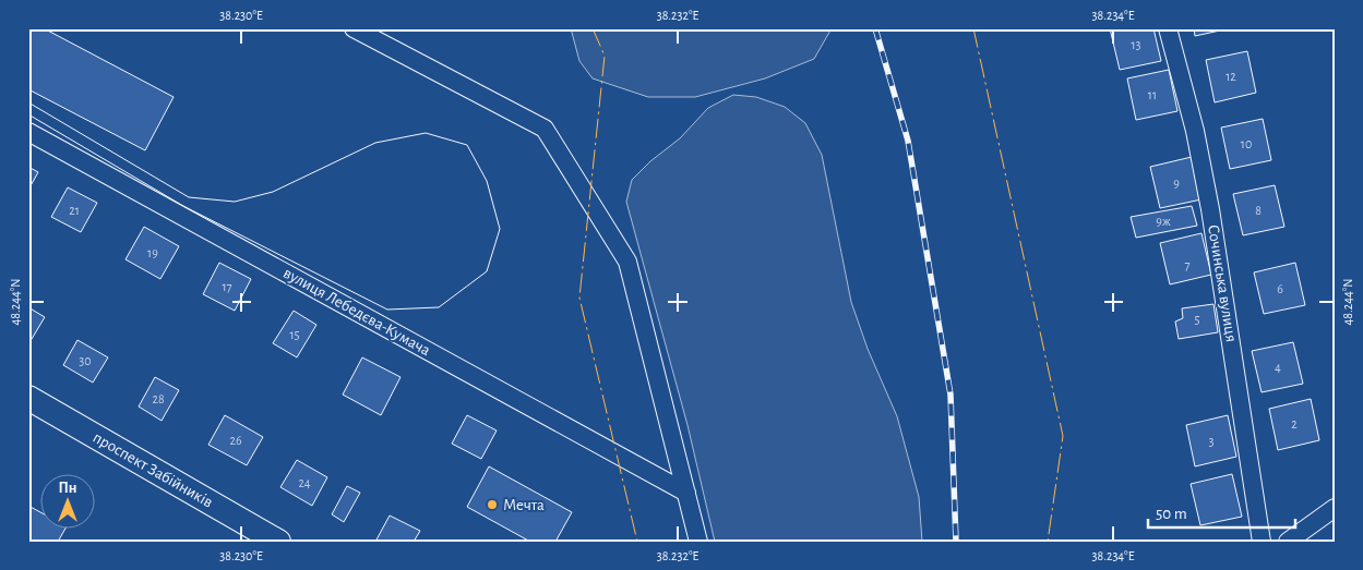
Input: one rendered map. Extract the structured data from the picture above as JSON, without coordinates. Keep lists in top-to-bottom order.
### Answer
{
  "streets": {
    "main road": ["проспект Забійників"],
    "street": ["Сочинська вулиця", "вулиця Лебедєва-Кумача"]
  },
  "places": ["Мечта"],
  "house_numbers": [
    "13",
    "12",
    "11",
    "10",
    "9",
    "21",
    "8",
    "9ж",
    "19",
    "7",
    "17",
    "6",
    "5",
    "15",
    "30",
    "4",
    "28",
    "2",
    "26",
    "3",
    "24"
  ],
  "scale_bar": "50 m",
  "north": "top",
  "coordinates": [
    "38.230°E",
    "38.232°E",
    "38.234°E",
    "48.244°N"
  ]
}
